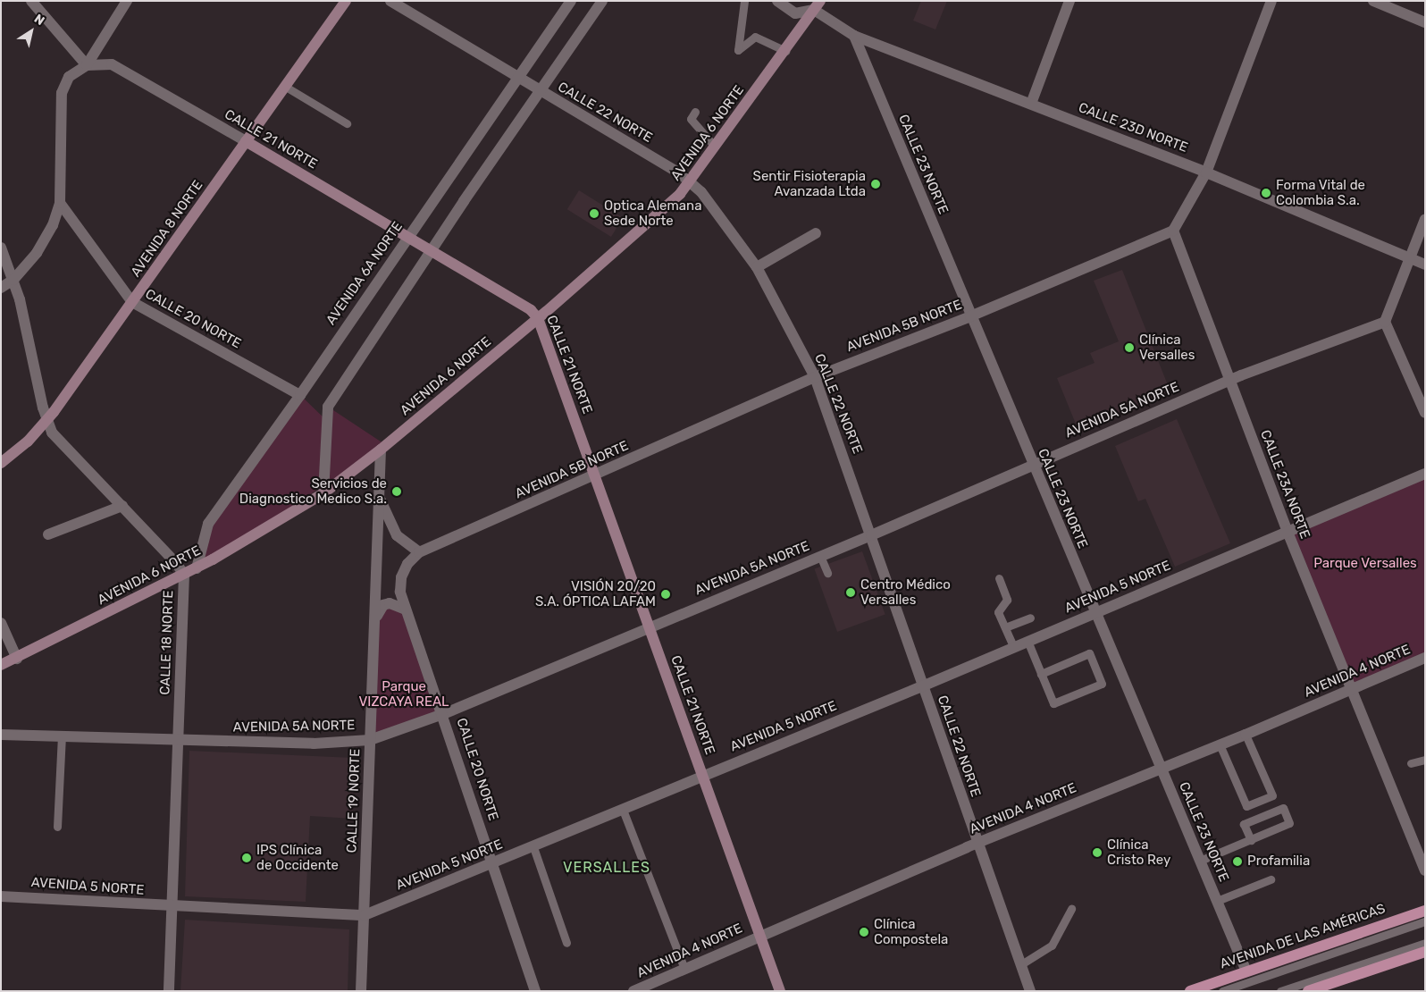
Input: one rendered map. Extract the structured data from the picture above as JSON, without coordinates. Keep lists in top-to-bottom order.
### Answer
{
  "streets": {
    "main road": [
      "AVENIDA 6 NORTE",
      "CALLE 21 NORTE",
      "AVENIDA 8 NORTE",
      "AVENIDA DE LAS AMÉRICAS"
    ],
    "street": [
      "CALLE 22 NORTE",
      "CALLE 23D NORTE",
      "CALLE 23 NORTE",
      "AVENIDA 6A NORTE",
      "CALLE 20 NORTE",
      "AVENIDA 5B NORTE",
      "AVENIDA 5A NORTE",
      "CALLE 23A NORTE",
      "AVENIDA 5 NORTE",
      "CALLE 18 NORTE",
      "AVENIDA 4 NORTE",
      "CALLE 19 NORTE"
    ]
  },
  "crossings": [
    ["CALLE 22 NORTE", "AVENIDA 6 NORTE"],
    ["CALLE 22 NORTE", "AVENIDA 6A NORTE"],
    ["CALLE 22 NORTE", "AVENIDA 5B NORTE"],
    ["CALLE 22 NORTE", "AVENIDA 5A NORTE"],
    ["CALLE 22 NORTE", "AVENIDA 5 NORTE"],
    ["CALLE 22 NORTE", "AVENIDA 4 NORTE"],
    ["CALLE 23D NORTE", "AVENIDA 6 NORTE"],
    ["CALLE 23D NORTE", "CALLE 23 NORTE"],
    ["AVENIDA 6 NORTE", "CALLE 21 NORTE"],
    ["AVENIDA 6 NORTE", "AVENIDA 6A NORTE"],
    ["AVENIDA 6 NORTE", "CALLE 18 NORTE"],
    ["AVENIDA 6 NORTE", "CALLE 19 NORTE"],
    ["CALLE 21 NORTE", "AVENIDA 8 NORTE"],
    ["CALLE 21 NORTE", "AVENIDA 6A NORTE"],
    ["CALLE 21 NORTE", "AVENIDA 5B NORTE"],
    ["CALLE 21 NORTE", "AVENIDA 5A NORTE"],
    ["CALLE 21 NORTE", "AVENIDA 5 NORTE"],
    ["CALLE 21 NORTE", "AVENIDA 4 NORTE"],
    ["CALLE 23 NORTE", "AVENIDA 5B NORTE"],
    ["CALLE 23 NORTE", "AVENIDA 5A NORTE"],
    ["CALLE 23 NORTE", "AVENIDA 5 NORTE"],
    ["CALLE 23 NORTE", "AVENIDA 4 NORTE"],
    ["CALLE 23 NORTE", "AVENIDA DE LAS AMÉRICAS"],
    ["AVENIDA 8 NORTE", "CALLE 20 NORTE"],
    ["AVENIDA 8 NORTE", "CALLE 18 NORTE"],
    ["AVENIDA 6A NORTE", "CALLE 20 NORTE"],
    ["CALLE 20 NORTE", "AVENIDA 5B NORTE"],
    ["CALLE 20 NORTE", "AVENIDA 5A NORTE"],
    ["CALLE 20 NORTE", "AVENIDA 5 NORTE"],
    ["AVENIDA 5B NORTE", "CALLE 23A NORTE"],
    ["AVENIDA 5A NORTE", "CALLE 23A NORTE"],
    ["AVENIDA 5A NORTE", "CALLE 18 NORTE"],
    ["AVENIDA 5A NORTE", "CALLE 19 NORTE"],
    ["CALLE 23A NORTE", "AVENIDA 5 NORTE"],
    ["CALLE 23A NORTE", "AVENIDA 4 NORTE"],
    ["AVENIDA 5 NORTE", "CALLE 18 NORTE"],
    ["AVENIDA 5 NORTE", "CALLE 19 NORTE"]
  ],
  "districts": ["VERSALLES"],
  "parks": ["Parque Versalles", "Parque VIZCAYA REAL"],
  "places": [
    "Sentir Fisioterapia Avanzada Ltda",
    "Forma Vital de Colombia S.a.",
    "Optica Alemana Sede Norte",
    "Clínica Versalles",
    "Servicios de Diagnostico Medico S.a.",
    "Centro Médico Versalles",
    "VISIÓN 20/20 S.A. ÓPTICA LAFAM",
    "Clínica Cristo Rey",
    "IPS Clínica de Occidente",
    "Profamilia",
    "Clínica Compostela"
  ],
  "north": "top right"
}
